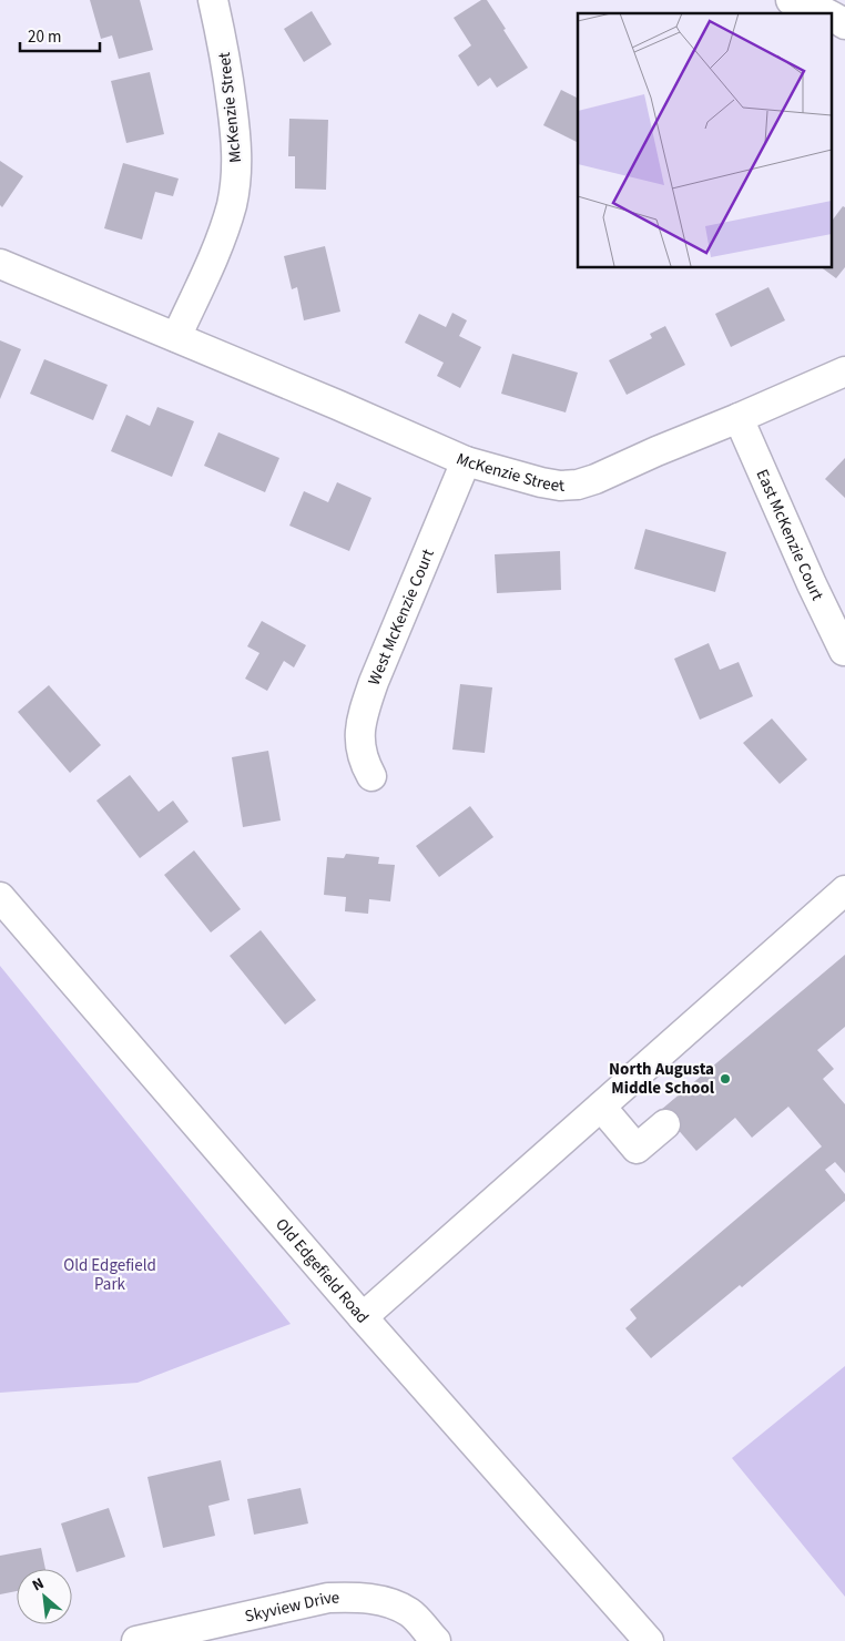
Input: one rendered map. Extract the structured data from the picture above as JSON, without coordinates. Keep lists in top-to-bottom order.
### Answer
{
  "streets": {
    "street": [
      "McKenzie Street",
      "East McKenzie Court",
      "West McKenzie Court",
      "Old Edgefield Road",
      "Skyview Drive"
    ]
  },
  "crossings": [
    ["McKenzie Street", "East McKenzie Court"],
    ["McKenzie Street", "West McKenzie Court"]
  ],
  "parks": ["Old Edgefield Park"],
  "places": ["North Augusta Middle School"],
  "scale_bar": "20 m",
  "north": "top left"
}
